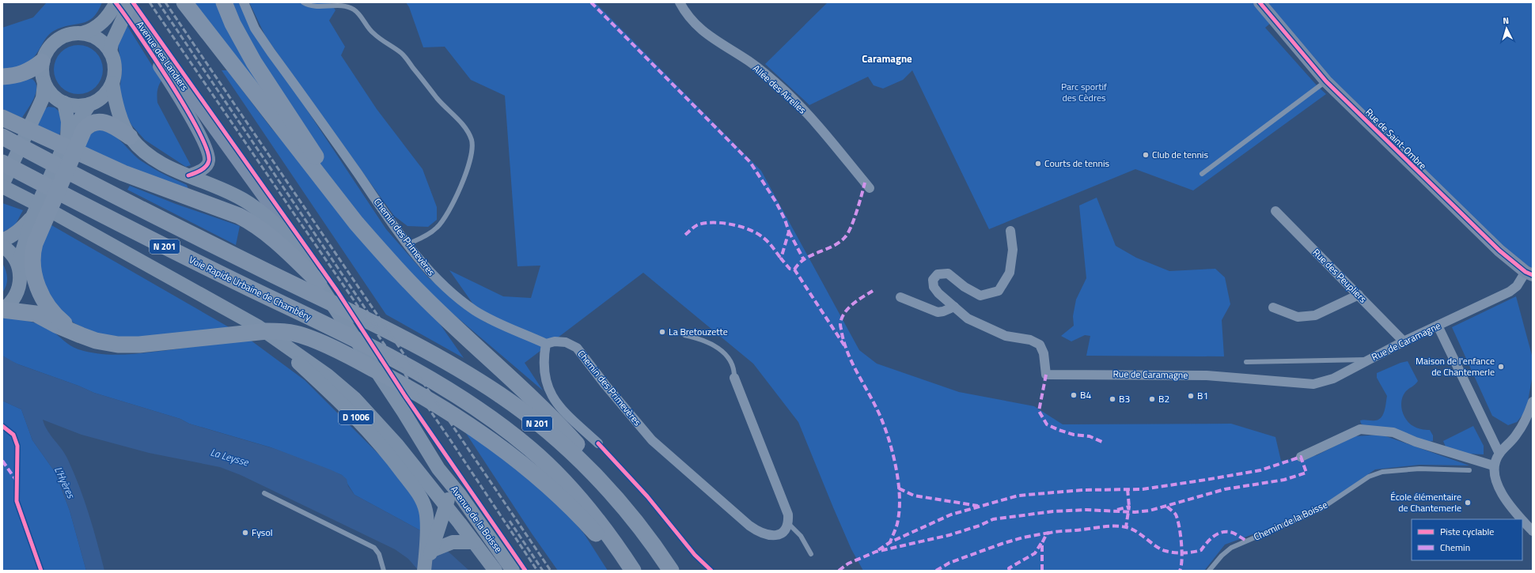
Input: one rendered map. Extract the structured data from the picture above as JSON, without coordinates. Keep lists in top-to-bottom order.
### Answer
{
  "streets": {
    "highway": ["N 201", "Voie Rapide Urbaine de Chambéry"],
    "main road": [
      "Avenue des Landiers",
      "Rue de Saint-Ombre",
      "D 1006",
      "Avenue de la Boisse"
    ],
    "street": [
      "Allée des Airelles",
      "Chemin des Primevères",
      "Rue des Peupliers",
      "Rue de Caramagne"
    ],
    "lane": ["Chemin de la Boisse"]
  },
  "crossings": [
    ["Avenue des Landiers", "N 201"],
    ["Avenue des Landiers", "Avenue de la Boisse"],
    ["Rue de Saint-Ombre", "Rue de Caramagne"],
    ["Rue des Peupliers", "Rue de Caramagne"],
    ["D 1006", "Avenue de la Boisse"]
  ],
  "districts": ["Caramagne"],
  "water": ["La Leysse", "L'Hyères"],
  "parks": ["Parc sportif des Cèdres"],
  "places": [
    "Club de tennis",
    "Courts de tennis",
    "La Bretouzette",
    "Maison de l'enfance de Chantemerle",
    "B4",
    "B1",
    "B3",
    "B2",
    "École élémentaire de Chantemerle",
    "Fysol"
  ],
  "legend": ["Piste cyclable", "Chemin"],
  "north": "top"
}
